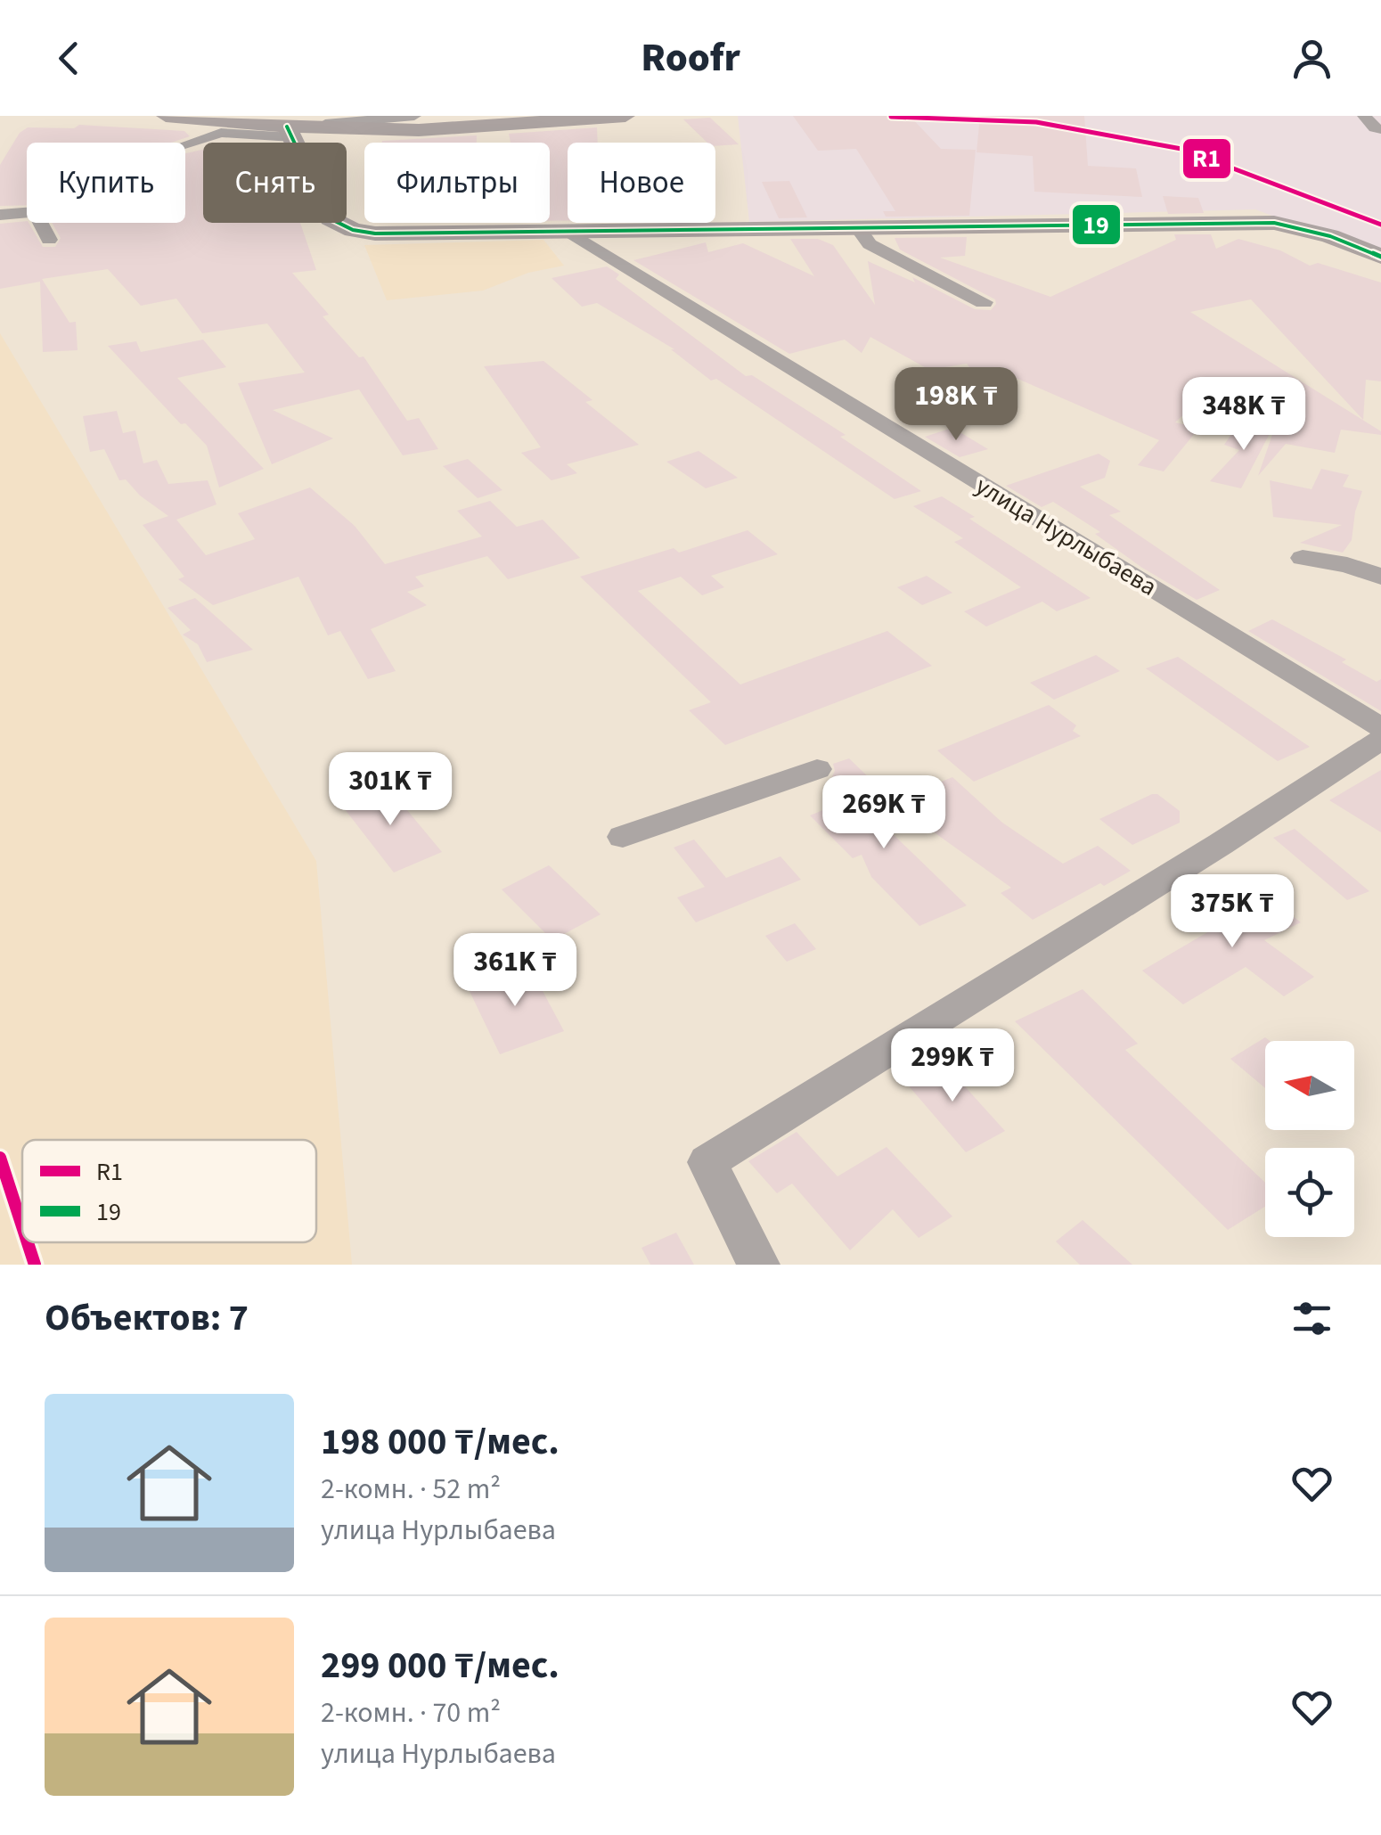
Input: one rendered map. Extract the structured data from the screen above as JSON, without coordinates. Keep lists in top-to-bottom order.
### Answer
{
  "streets": {
    "street": ["улица Нурлыбаева"]
  },
  "lines": ["transit line R1", "transit line 19"],
  "legend": ["R1", "19"],
  "north": "left",
  "page": {
    "header": "Roofr",
    "chip": [
      "Купить",
      "Снять",
      "Фильтры",
      "Новое"
    ],
    "price": [
      "198K ₸",
      "348K ₸",
      "301K ₸",
      "269K ₸",
      "375K ₸",
      "361K ₸",
      "299K ₸"
    ],
    "heading": "Объектов: 7",
    "list": [
      {
        "name": "198 000 ₸/мес.",
        "note": "2-комн. · 52 m² · улица Нурлыбаева"
      },
      {
        "name": "299 000 ₸/мес.",
        "note": "2-комн. · 70 m² · улица Нурлыбаева"
      }
    ]
  }
}
